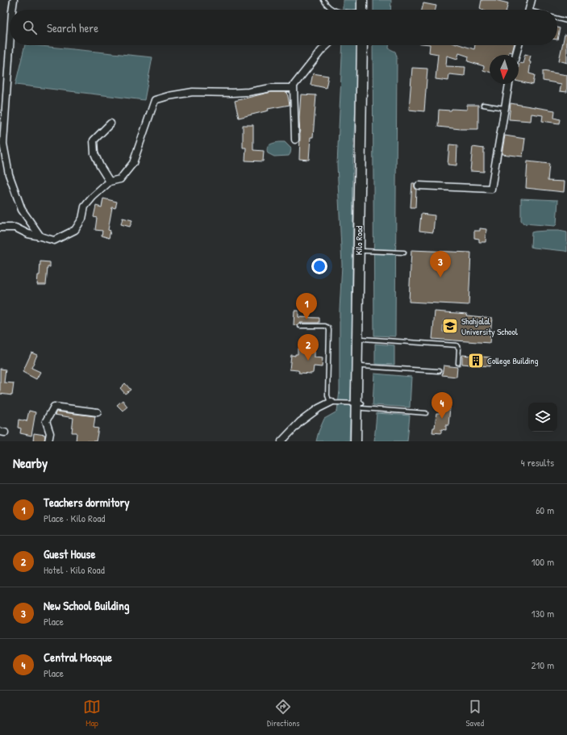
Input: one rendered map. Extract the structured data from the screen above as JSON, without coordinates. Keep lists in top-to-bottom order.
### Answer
{
  "streets": {
    "street": ["Kilo Road"]
  },
  "places": {
    "school or university": ["Shahjalal University School"],
    "building": ["College Building"]
  },
  "north": "bottom",
  "page": {
    "search": "Search here",
    "pins": [
      "3",
      "1",
      "2",
      "4"
    ],
    "heading": ["Nearby", "4 results"],
    "list": [
      {
        "mark": "1",
        "name": "Teachers dormitory",
        "note": "Place · Kilo Road",
        "value": "60 m"
      },
      {
        "mark": "2",
        "name": "Guest House",
        "note": "Hotel · Kilo Road",
        "value": "100 m"
      },
      {
        "mark": "3",
        "name": "New School Building",
        "note": "Place",
        "value": "130 m"
      },
      {
        "mark": "4",
        "name": "Central Mosque",
        "note": "Place",
        "value": "210 m"
      }
    ],
    "nav": ["Map", "Directions", "Saved"]
  }
}
